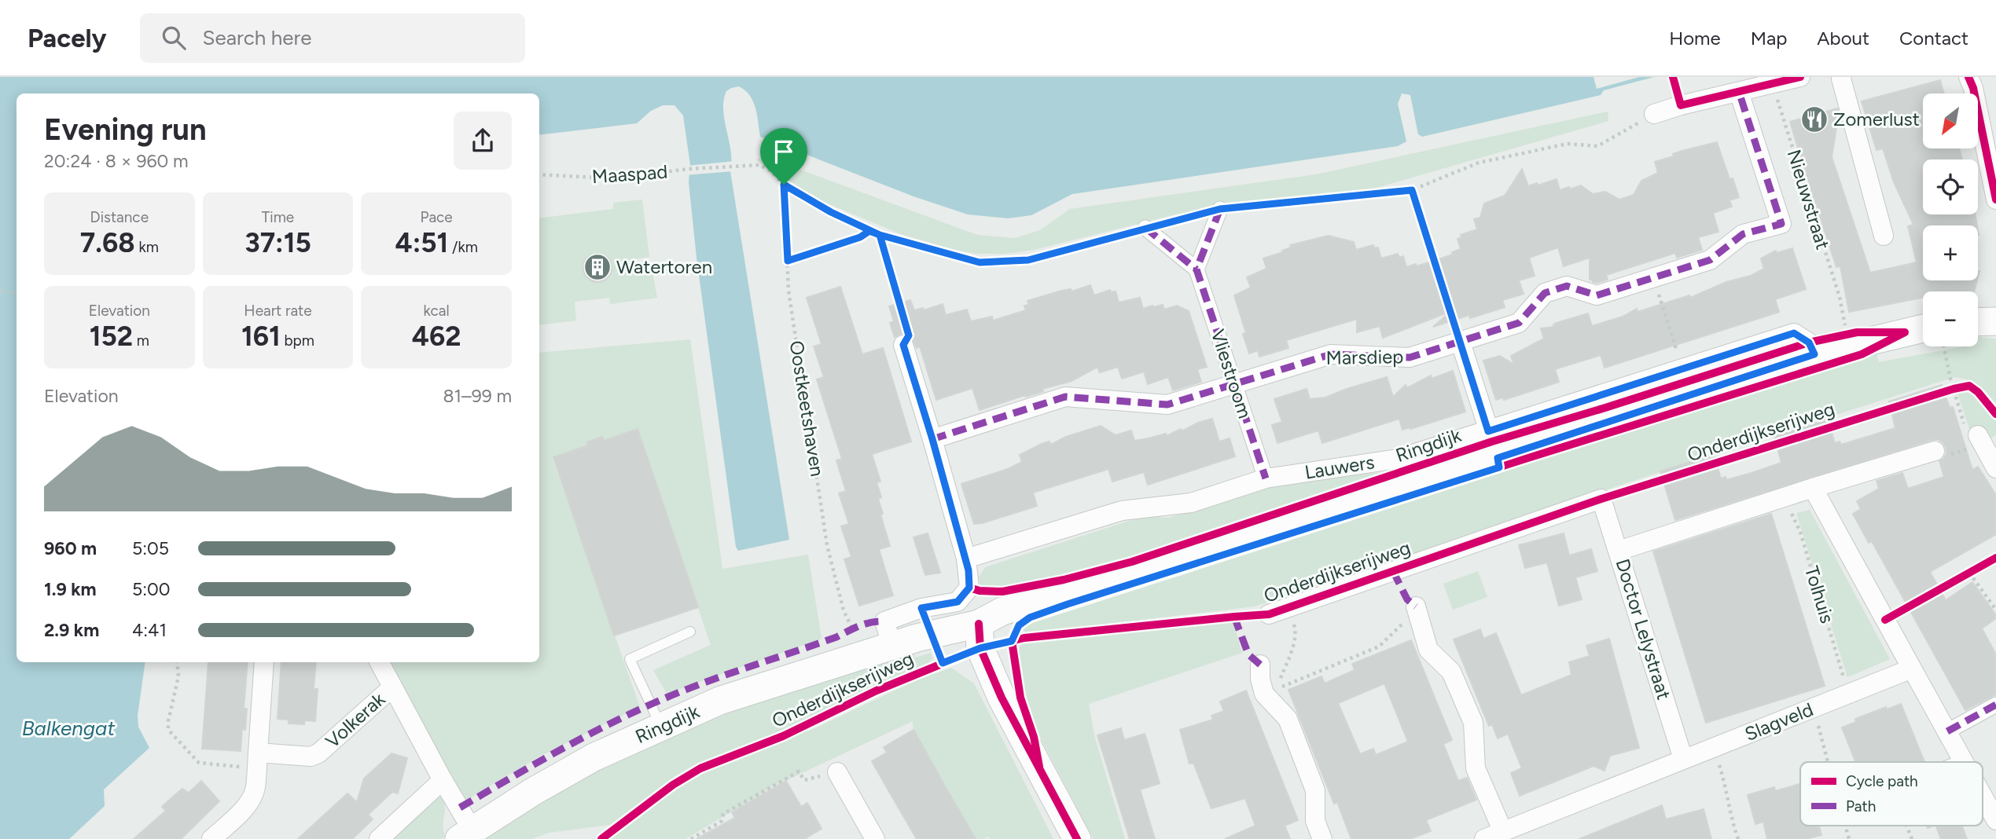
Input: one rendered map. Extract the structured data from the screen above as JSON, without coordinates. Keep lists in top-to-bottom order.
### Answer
{
  "streets": {
    "main road": ["Ringdijk"],
    "street": [
      "Nieuwstraat",
      "Marsdiep",
      "Vliestroom",
      "Onderdijkserijweg",
      "Lauwers",
      "Tolhuis",
      "Doctor Lelystraat",
      "Volkerak",
      "Slagveld"
    ],
    "path": ["Maaspad", "Oostkeetshaven"]
  },
  "crossings": [
    ["Maaspad", "Oostkeetshaven"],
    ["Nieuwstraat", "Marsdiep"],
    ["Marsdiep", "Vliestroom"],
    ["Vliestroom", "Lauwers"],
    ["Onderdijkserijweg", "Doctor Lelystraat"],
    ["Ringdijk", "Lauwers"],
    ["Tolhuis", "Slagveld"],
    ["Doctor Lelystraat", "Slagveld"]
  ],
  "water": ["Balkengat"],
  "places": {
    "restaurant": ["Zomerlust"],
    "building": ["Watertoren"]
  },
  "legend": ["Cycle path", "Path"],
  "north": "bottom left",
  "page": {
    "header": "Pacely",
    "search": "Search here",
    "nav": [
      "Home",
      "Map",
      "About",
      "Contact"
    ],
    "map_buttons": ["+", "−"],
    "heading": ["Evening run", "20:24 · 8 × 960 m"],
    "stats": [
      ["Distance", "7.68 km"],
      ["Time", "37:15"],
      ["Pace", "4:51 /km"],
      ["Elevation", "152 m"],
      ["Heart rate", "161 bpm"],
      ["kcal", "462"]
    ],
    "chart": ["Elevation", "81–99 m"],
    "list": [
      {
        "name": "960 m",
        "note": "5:05"
      },
      {
        "name": "1.9 km",
        "note": "5:00"
      },
      {
        "name": "2.9 km",
        "note": "4:41"
      }
    ]
  }
}
